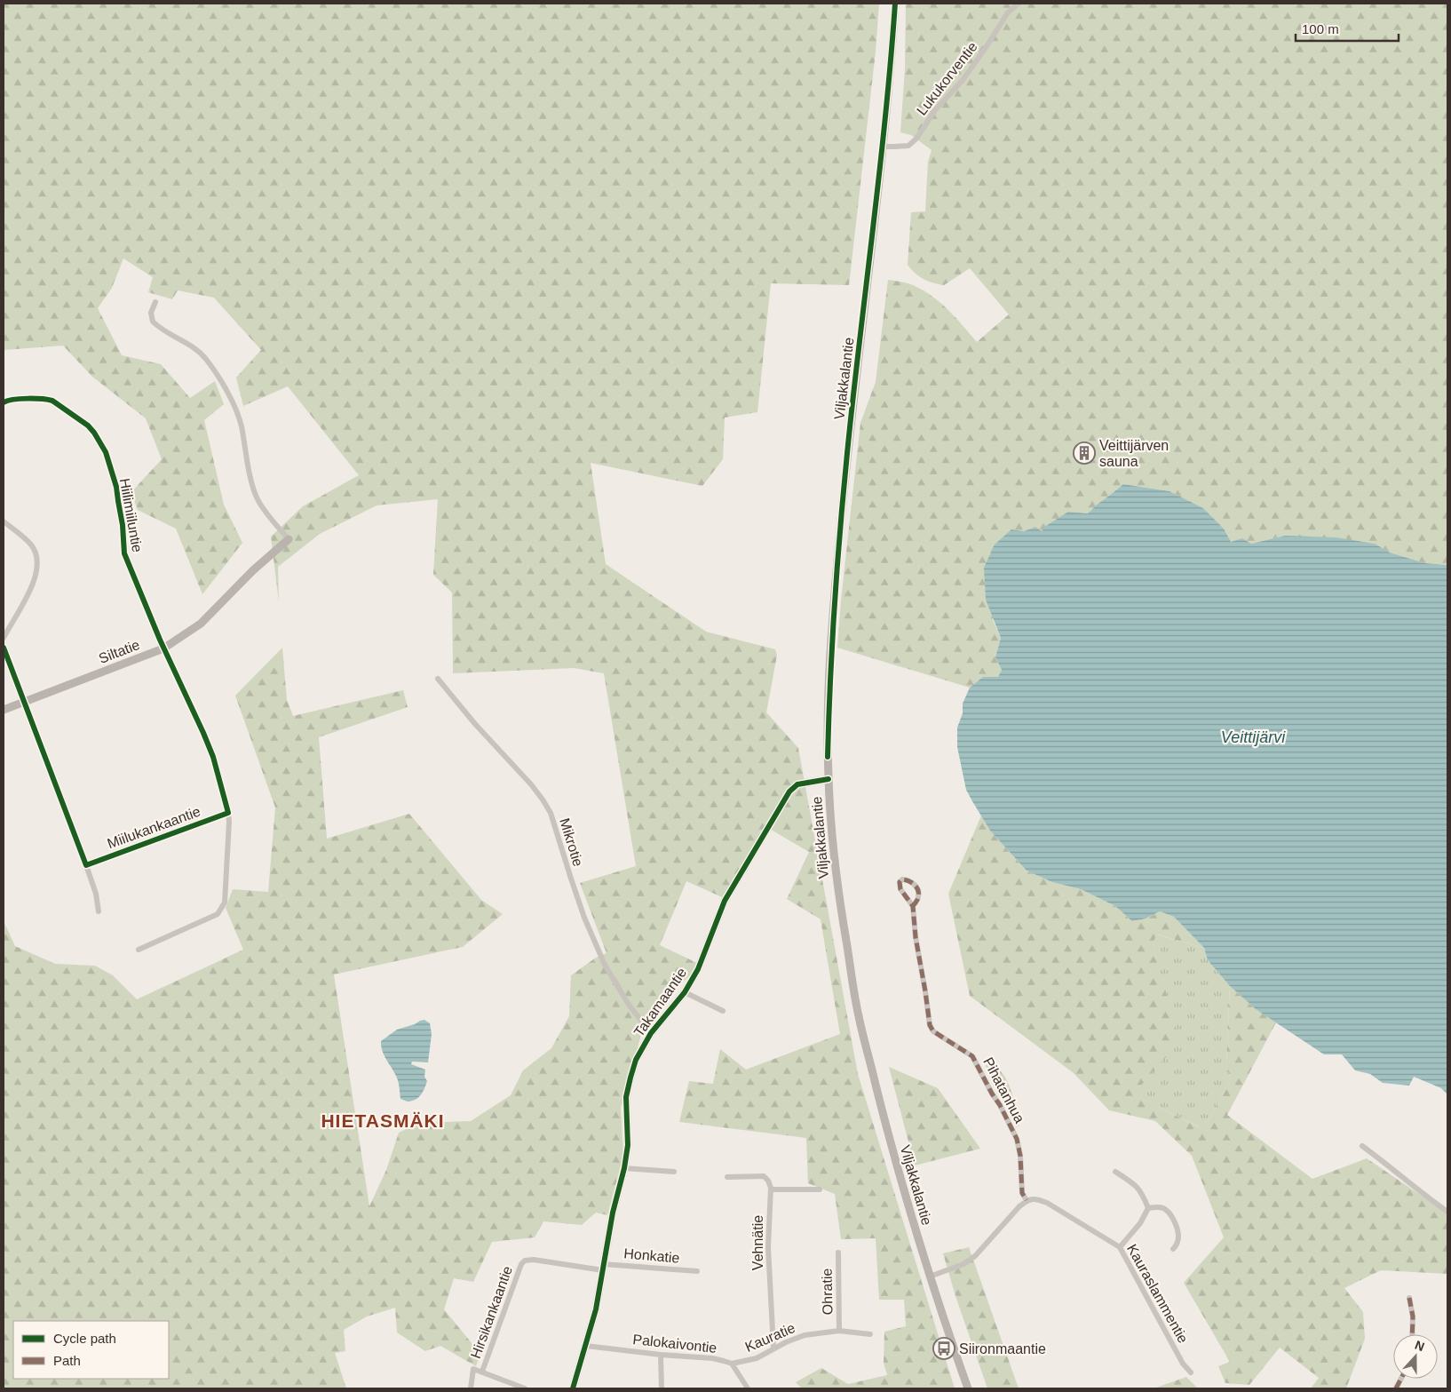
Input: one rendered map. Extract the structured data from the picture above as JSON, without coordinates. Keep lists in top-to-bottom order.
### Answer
{
  "streets": {
    "street": [
      "Lukukorventie",
      "Viljakkalantie",
      "Hiilimiiluntie",
      "Siltatie",
      "Miilukankaantie",
      "Mikrotie",
      "Takamaantie",
      "Pihatanhua",
      "Vehnätie",
      "Honkatie",
      "Ohratie",
      "Kauraslammentie",
      "Hirsikankaantie",
      "Kauratie",
      "Palokaivontie"
    ]
  },
  "crossings": [
    ["Lukukorventie", "Viljakkalantie"],
    ["Viljakkalantie", "Takamaantie"],
    ["Hiilimiiluntie", "Siltatie"],
    ["Mikrotie", "Takamaantie"],
    ["Takamaantie", "Honkatie"],
    ["Takamaantie", "Hirsikankaantie"],
    ["Takamaantie", "Palokaivontie"],
    ["Pihatanhua", "Kauraslammentie"],
    ["Vehnätie", "Kauratie"],
    ["Honkatie", "Hirsikankaantie"],
    ["Ohratie", "Kauratie"],
    ["Kauratie", "Palokaivontie"]
  ],
  "districts": ["HIETASMÄKI"],
  "water": ["Veittijärvi"],
  "places": {
    "building": ["Veittijärven sauna"],
    "bus stop": ["Siironmaantie"]
  },
  "legend": ["Cycle path", "Path"],
  "scale_bar": "100 m",
  "north": "top"
}
